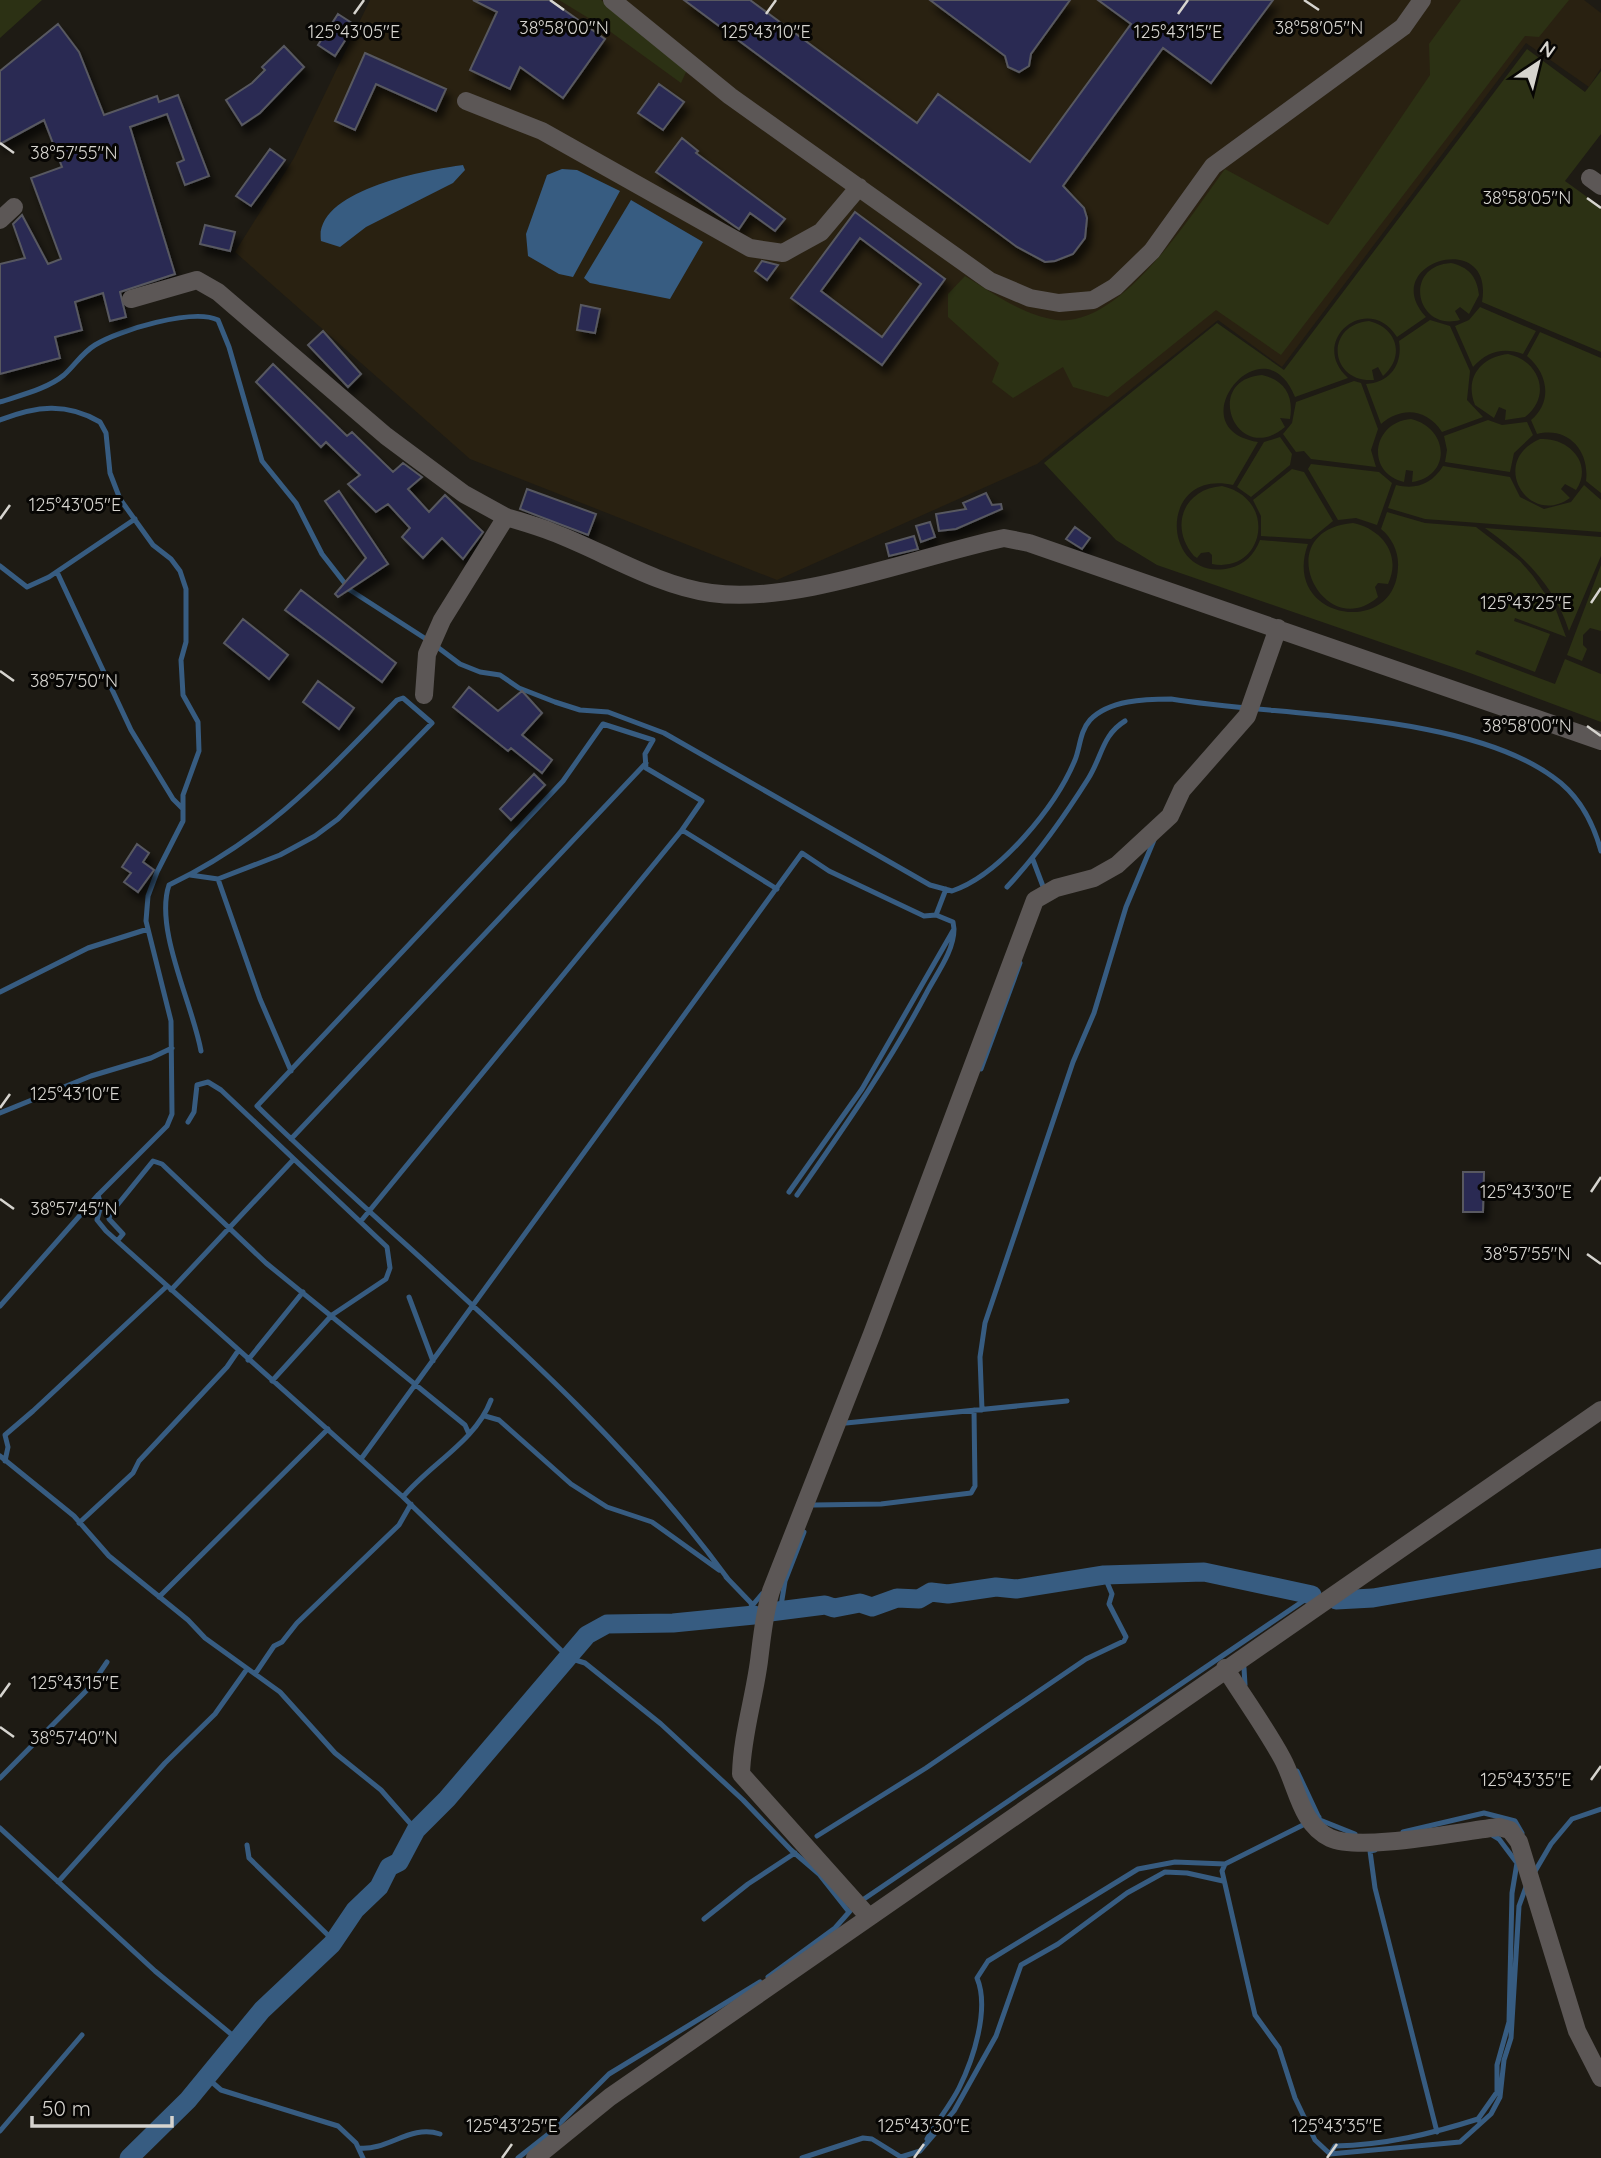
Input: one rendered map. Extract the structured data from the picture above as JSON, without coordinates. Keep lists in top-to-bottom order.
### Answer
{
  "scale_bar": "50 m",
  "north": "top right",
  "coordinates": [
    "38°58'00\"N",
    "38°58'05\"N",
    "125°43'05\"E",
    "125°43'10\"E",
    "125°43'15\"E",
    "38°57'55\"N",
    "125°43'25\"E",
    "38°57'50\"N",
    "125°43'30\"E",
    "38°57'45\"N",
    "38°57'40\"N",
    "125°43'35\"E"
  ]
}
